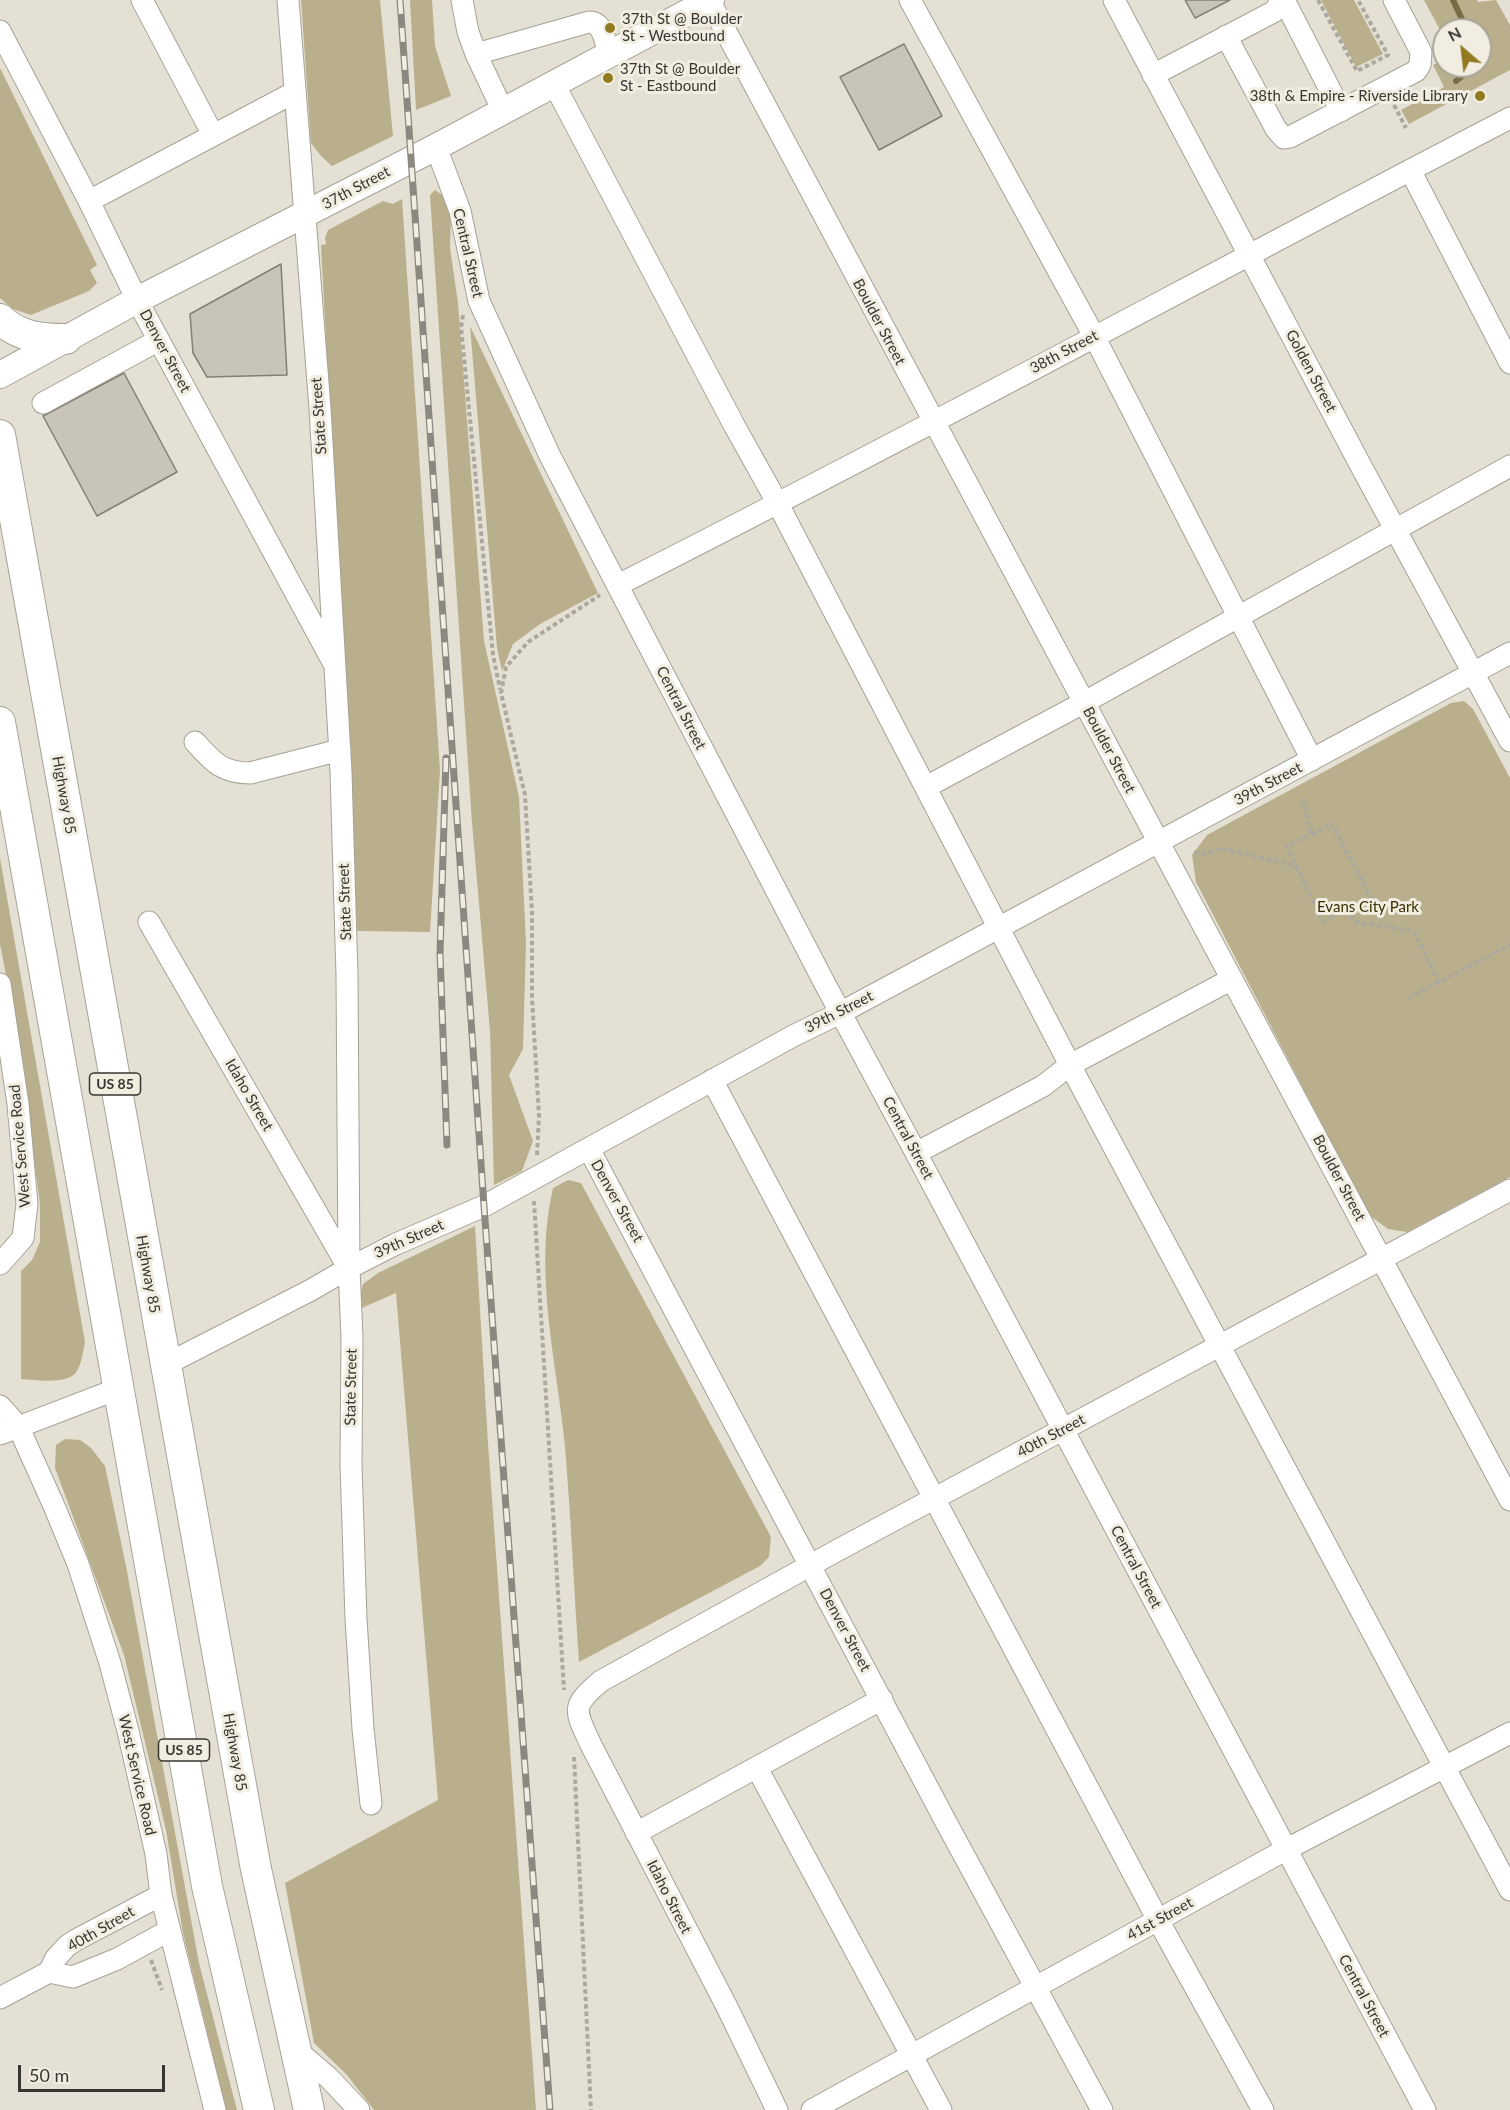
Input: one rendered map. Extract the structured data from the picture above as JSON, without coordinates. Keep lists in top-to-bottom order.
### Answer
{
  "streets": {
    "highway": ["Highway 85", "US 85"],
    "main road": ["37th Street"],
    "street": [
      "Central Street",
      "Boulder Street",
      "Denver Street",
      "38th Street",
      "Golden Street",
      "State Street",
      "39th Street",
      "Idaho Street",
      "West Service Road",
      "40th Street",
      "41st Street"
    ]
  },
  "crossings": [
    ["37th Street", "Central Street"],
    ["37th Street", "Boulder Street"],
    ["37th Street", "Denver Street"],
    ["37th Street", "State Street"],
    ["Central Street", "38th Street"],
    ["Central Street", "39th Street"],
    ["Central Street", "40th Street"],
    ["Central Street", "41st Street"],
    ["Boulder Street", "38th Street"],
    ["Boulder Street", "39th Street"],
    ["Boulder Street", "40th Street"],
    ["Denver Street", "State Street"],
    ["Denver Street", "39th Street"],
    ["Denver Street", "40th Street"],
    ["Denver Street", "41st Street"],
    ["38th Street", "Golden Street"],
    ["Golden Street", "39th Street"],
    ["State Street", "39th Street"],
    ["State Street", "Idaho Street"],
    ["39th Street", "Highway 85"],
    ["39th Street", "Idaho Street"],
    ["Idaho Street", "40th Street"],
    ["West Service Road", "40th Street"]
  ],
  "parks": ["Evans City Park"],
  "places": ["37th St @ Boulder St - Westbound", "37th St @ Boulder St - Eastbound", "38th & Empire - Riverside Library"],
  "scale_bar": "50 m",
  "north": "top left"
}
